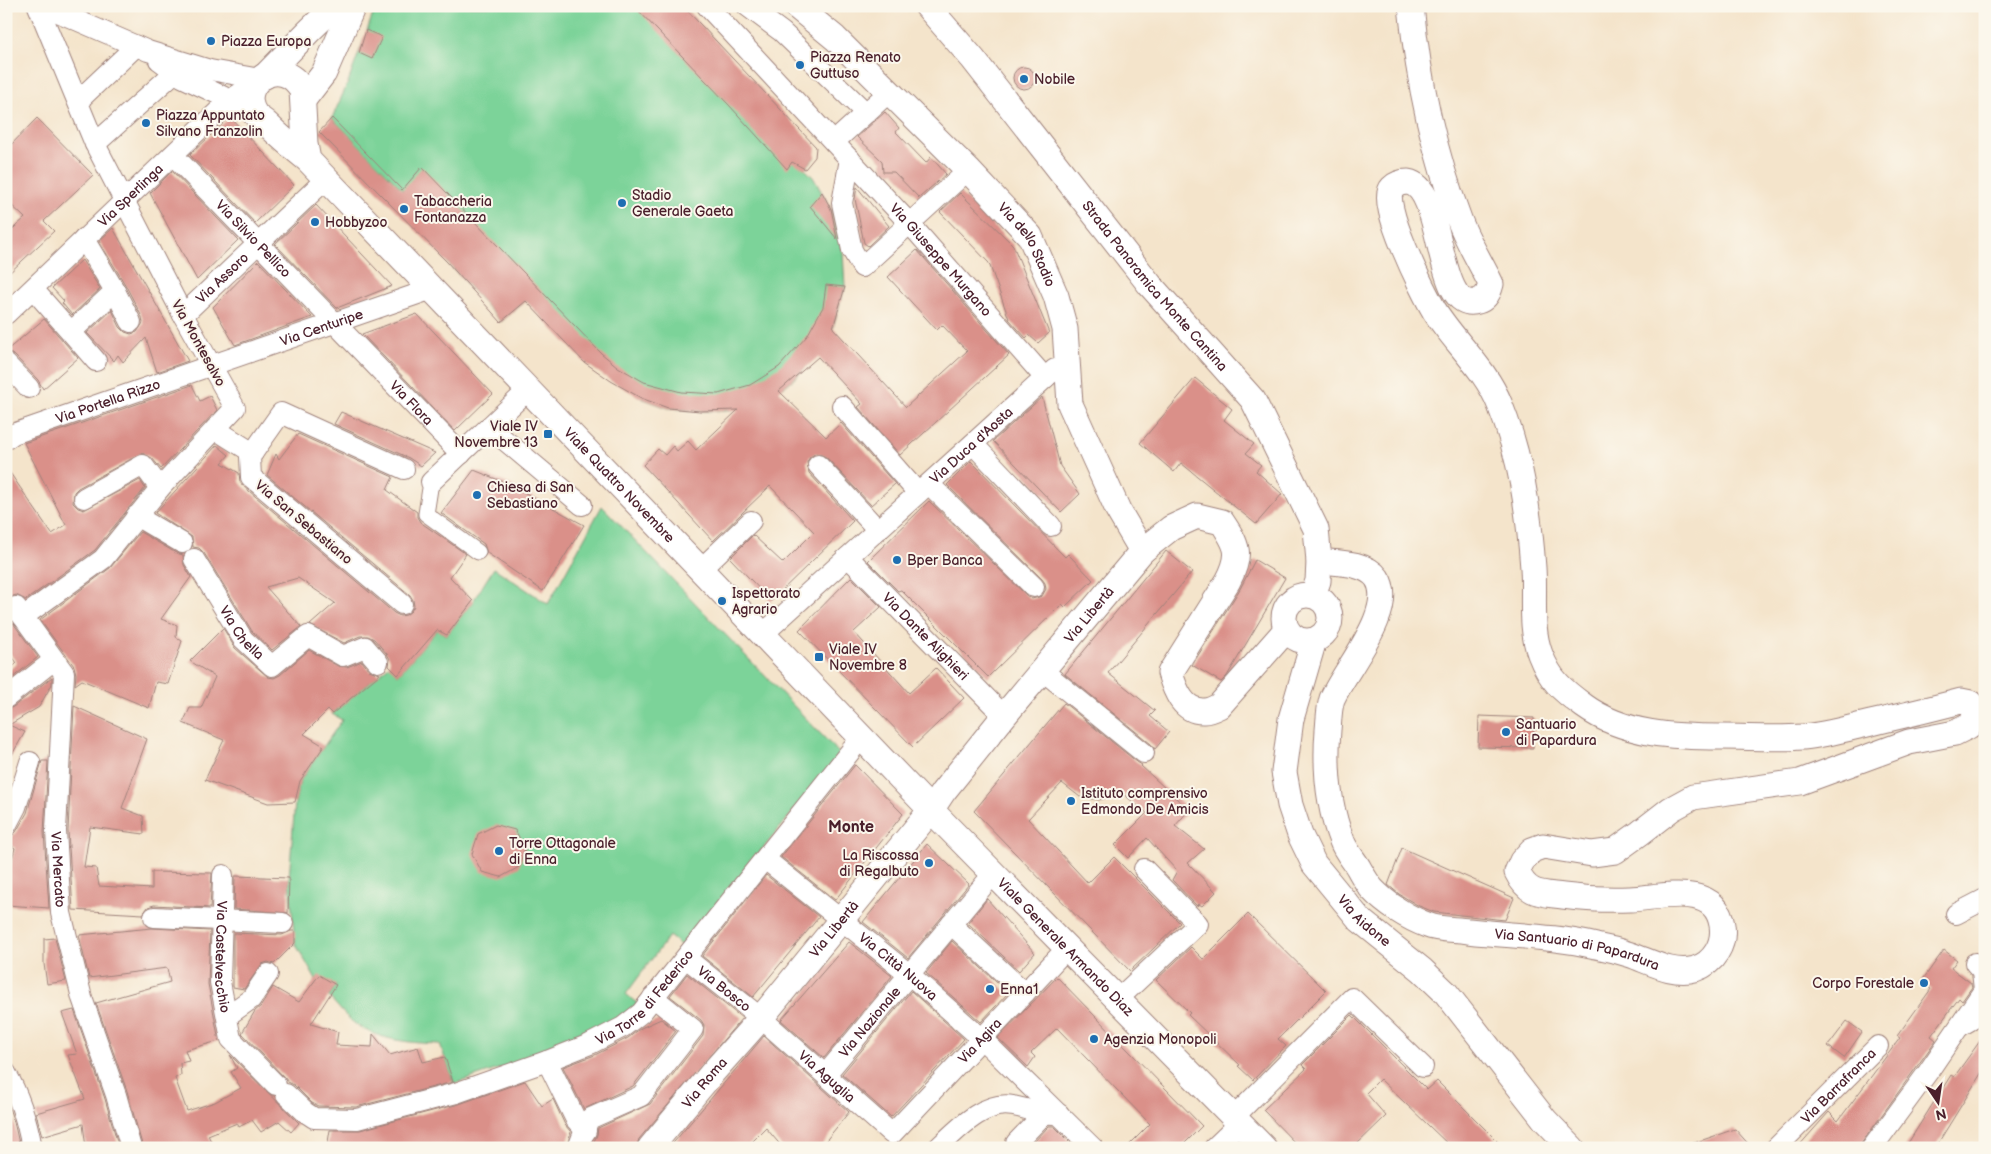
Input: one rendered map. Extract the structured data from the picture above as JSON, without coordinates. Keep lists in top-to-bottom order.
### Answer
{
  "streets": {
    "street": [
      "Via Sperlinga",
      "Via Silvio Pellico",
      "Via dello Stadio",
      "Via Giuseppe Murgano",
      "Via Assoro",
      "Strada Panoramica Monte Cantina",
      "Via Centuripe",
      "Via Montesalvo",
      "Via Portella Rizzo",
      "Via Flora",
      "Via Duca d'Aosta",
      "Viale Quattro Novembre",
      "Via San Sebastiano",
      "Via Libertà",
      "Via Chella",
      "Via Dante Alighieri",
      "Via Mercato",
      "Via Aidone",
      "Viale Generale Armando Diaz",
      "Via Santuario di Papardura",
      "Via Castelvecchio",
      "Via Città Nuova",
      "Via Bosco",
      "Via Torre di Federico",
      "Via Nazionale",
      "Via Agira",
      "Via Aguglia",
      "Via Roma",
      "Via Barrafranca"
    ]
  },
  "crossings": [
    ["Via Sperlinga", "Via Silvio Pellico"],
    ["Via Sperlinga", "Via Montesalvo"],
    ["Via Sperlinga", "Viale Quattro Novembre"],
    ["Via Silvio Pellico", "Via Assoro"],
    ["Via Silvio Pellico", "Via Centuripe"],
    ["Via Silvio Pellico", "Via Flora"],
    ["Via dello Stadio", "Via Duca d'Aosta"],
    ["Via dello Stadio", "Via Libertà"],
    ["Via Giuseppe Murgano", "Via Duca d'Aosta"],
    ["Via Assoro", "Via Montesalvo"],
    ["Via Assoro", "Viale Quattro Novembre"],
    ["Strada Panoramica Monte Cantina", "Via Libertà"],
    ["Strada Panoramica Monte Cantina", "Via Aidone"],
    ["Strada Panoramica Monte Cantina", "Via Santuario di Papardura"],
    ["Via Centuripe", "Via Montesalvo"],
    ["Via Centuripe", "Via Portella Rizzo"],
    ["Via Centuripe", "Via Flora"],
    ["Via Centuripe", "Viale Quattro Novembre"],
    ["Via Montesalvo", "Via Portella Rizzo"],
    ["Via Montesalvo", "Via Chella"],
    ["Via Montesalvo", "Via Mercato"],
    ["Via Duca d'Aosta", "Viale Quattro Novembre"],
    ["Via Duca d'Aosta", "Via Dante Alighieri"],
    ["Viale Quattro Novembre", "Via Libertà"],
    ["Viale Quattro Novembre", "Viale Generale Armando Diaz"],
    ["Viale Quattro Novembre", "Via Torre di Federico"],
    ["Via Libertà", "Via Dante Alighieri"],
    ["Via Libertà", "Via Aidone"],
    ["Via Libertà", "Viale Generale Armando Diaz"],
    ["Via Libertà", "Via Città Nuova"],
    ["Via Libertà", "Via Bosco"],
    ["Via Libertà", "Via Aguglia"],
    ["Via Libertà", "Via Roma"],
    ["Viale Generale Armando Diaz", "Via Nazionale"],
    ["Viale Generale Armando Diaz", "Via Agira"],
    ["Via Castelvecchio", "Via Torre di Federico"],
    ["Via Città Nuova", "Via Torre di Federico"],
    ["Via Città Nuova", "Via Nazionale"],
    ["Via Città Nuova", "Via Agira"],
    ["Via Bosco", "Via Torre di Federico"],
    ["Via Bosco", "Via Aguglia"],
    ["Via Bosco", "Via Roma"],
    ["Via Nazionale", "Via Aguglia"],
    ["Via Agira", "Via Aguglia"],
    ["Via Aguglia", "Via Roma"]
  ],
  "districts": ["Monte"],
  "places": {
    "other": [
      "Piazza Europa",
      "Piazza Renato Guttuso",
      "Nobile",
      "Piazza Appuntato Silvano Franzolin",
      "Stadio Generale Gaeta",
      "Tabaccheria Fontanazza",
      "Hobbyzoo",
      "Chiesa di San Sebastiano",
      "Bper Banca",
      "Ispettorato Agrario",
      "Santuario di Papardura",
      "Istituto comprensivo Edmondo De Amicis",
      "Torre Ottagonale di Enna",
      "La Riscossa di Regalbuto",
      "Corpo Forestale",
      "Enna1",
      "Agenzia Monopoli"
    ],
    "transit": ["Viale IV Novembre 13", "Viale IV Novembre 8"]
  },
  "north": "bottom"
}
